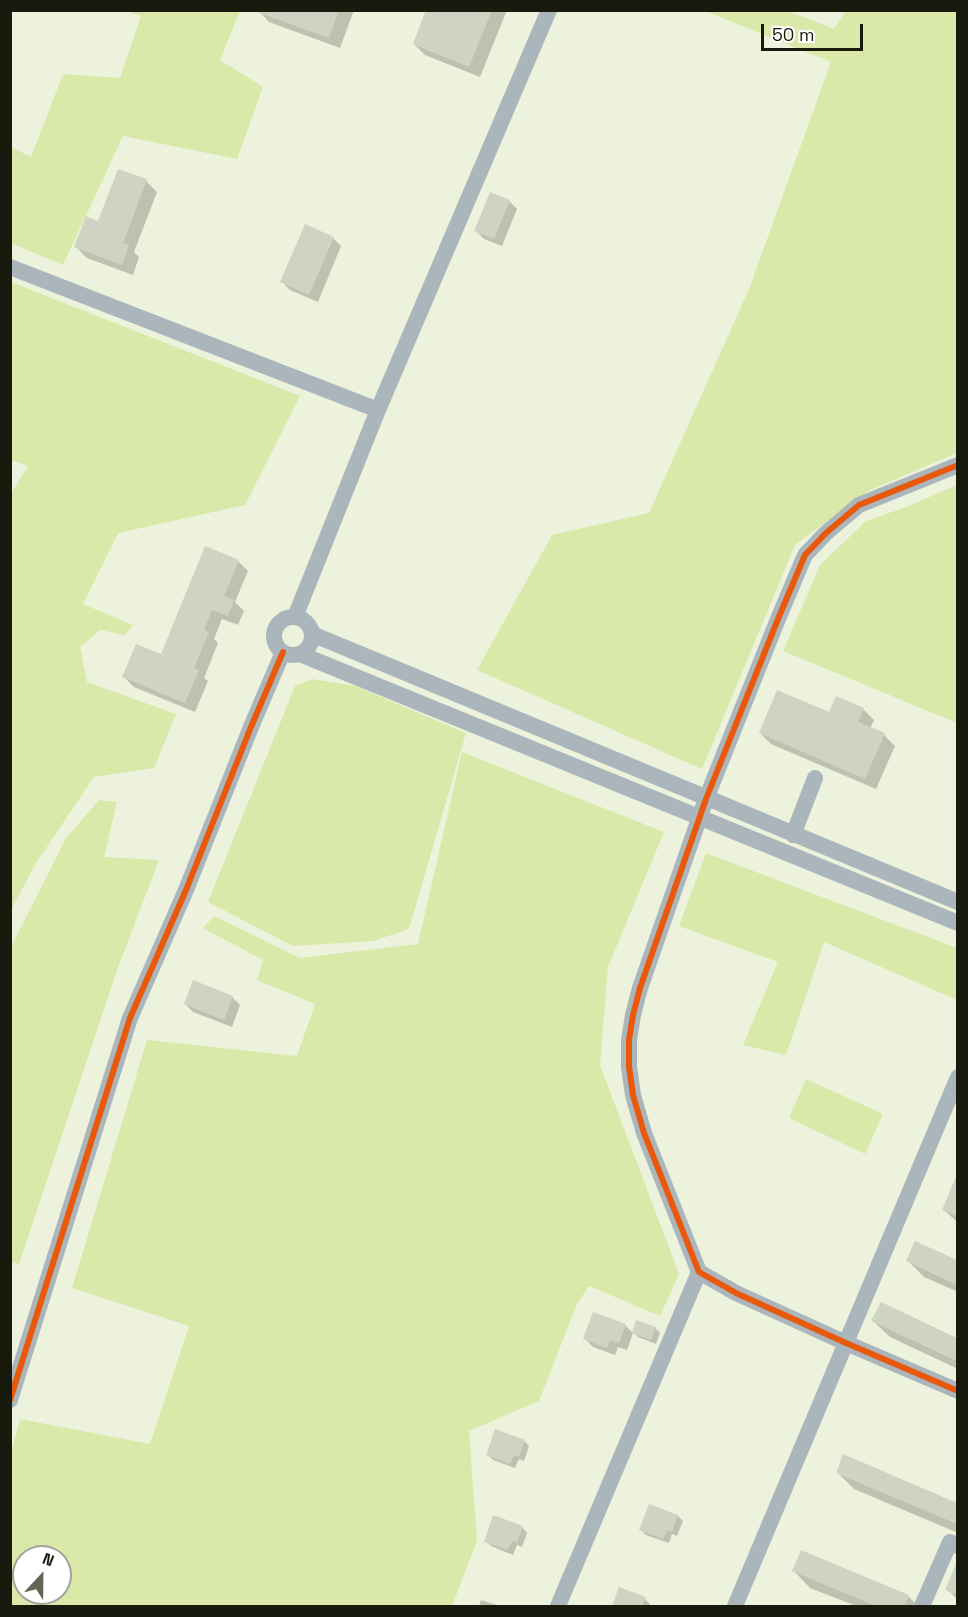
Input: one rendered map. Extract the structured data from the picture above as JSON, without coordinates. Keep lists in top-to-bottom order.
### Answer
{
  "scale_bar": "50 m",
  "north": "top"
}
